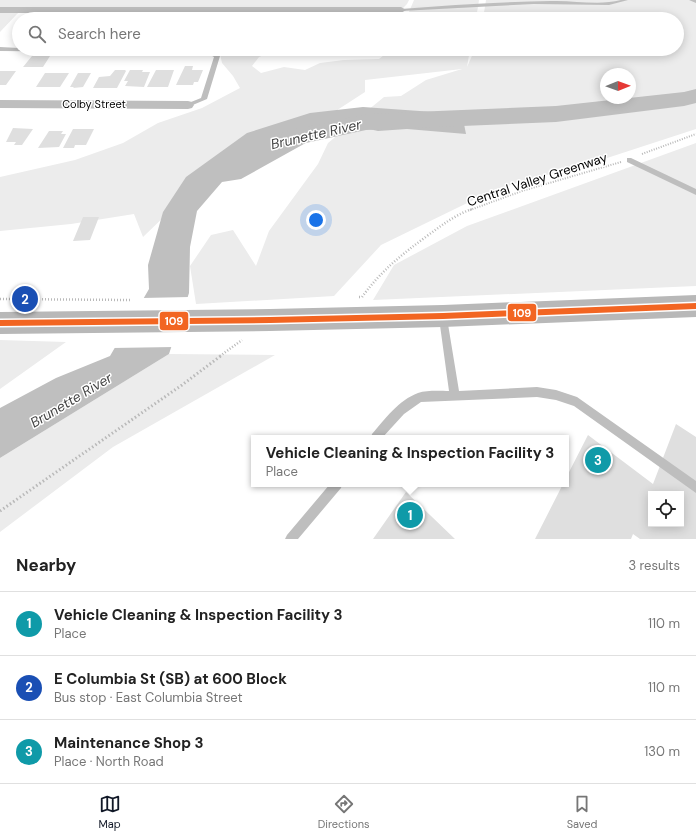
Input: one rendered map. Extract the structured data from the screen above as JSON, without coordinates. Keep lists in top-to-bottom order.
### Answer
{
  "streets": {
    "street": ["Colby Street"],
    "path": ["Central Valley Greenway"]
  },
  "water": ["Brunette River"],
  "lines": ["transit line 109"],
  "north": "right",
  "page": {
    "search": "Search here",
    "pins": ["2", "3", "1"],
    "popup": ["Vehicle Cleaning & Inspection Facility 3", "Place"],
    "heading": ["Nearby", "3 results"],
    "list": [
      {
        "mark": "1",
        "name": "Vehicle Cleaning & Inspection Facility 3",
        "note": "Place",
        "value": "110 m"
      },
      {
        "mark": "2",
        "name": "E Columbia St (SB) at 600 Block",
        "note": "Bus stop · East Columbia Street",
        "value": "110 m"
      },
      {
        "mark": "3",
        "name": "Maintenance Shop 3",
        "note": "Place · North Road",
        "value": "130 m"
      }
    ],
    "nav": ["Map", "Directions", "Saved"]
  }
}
